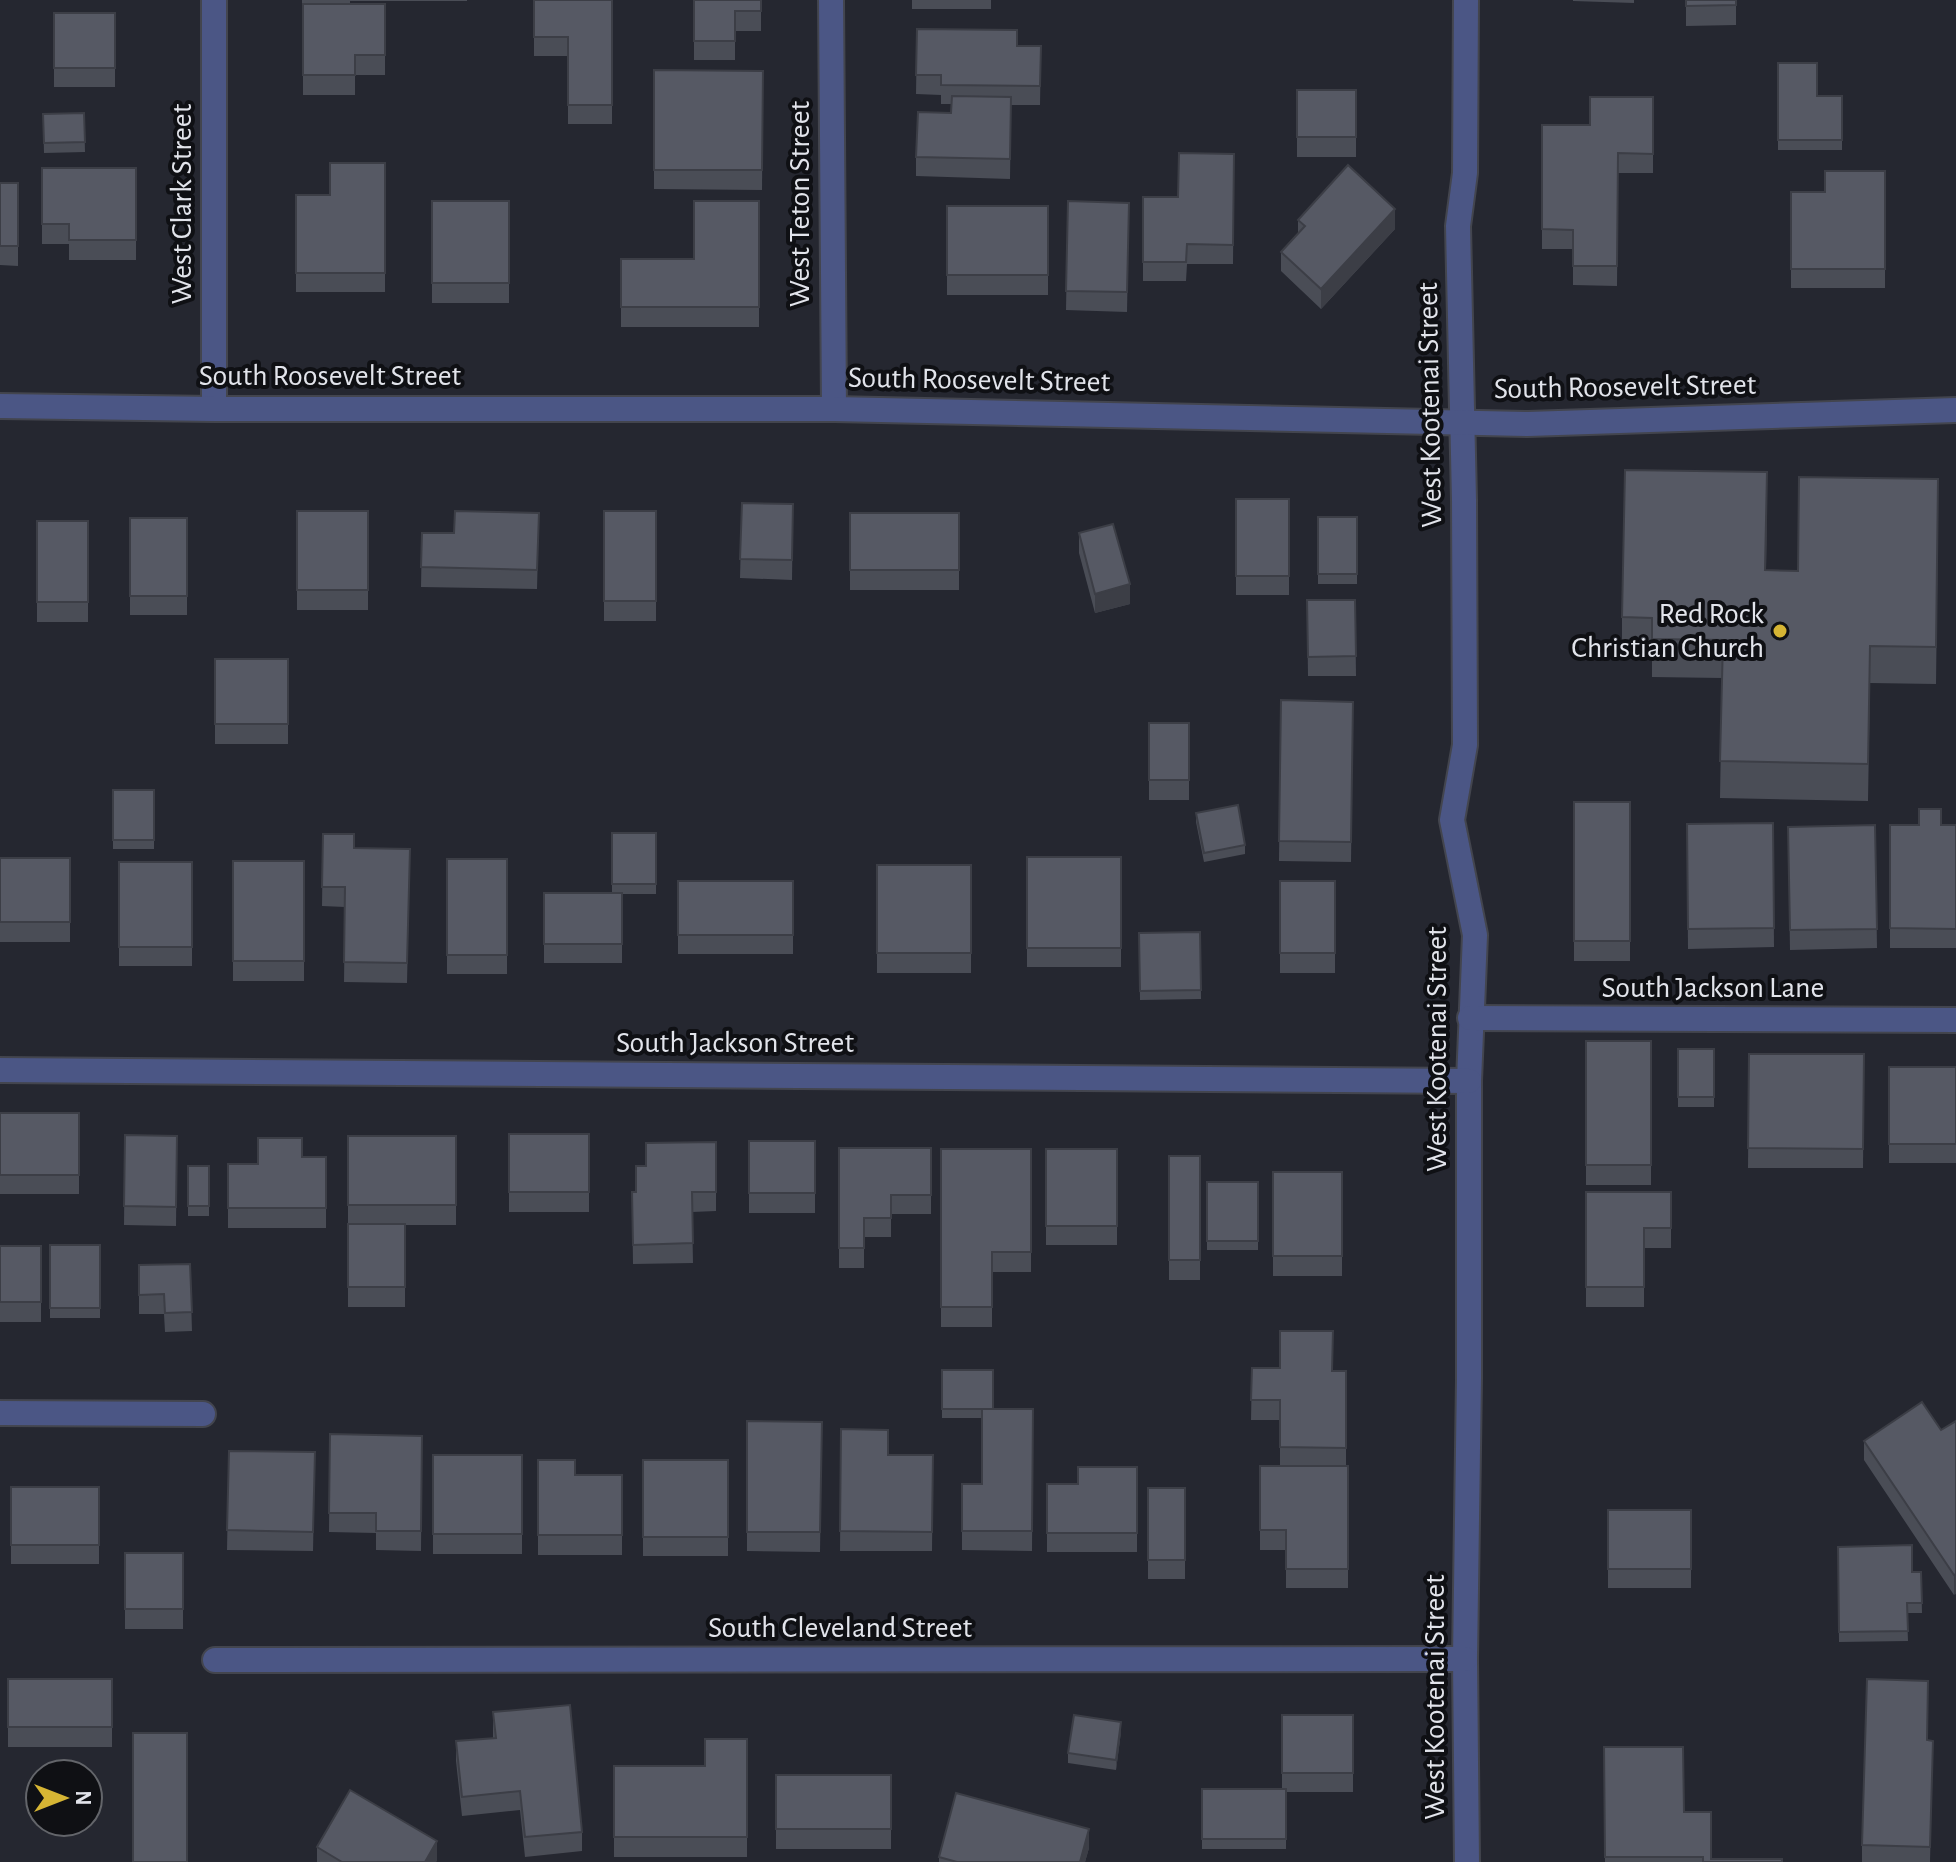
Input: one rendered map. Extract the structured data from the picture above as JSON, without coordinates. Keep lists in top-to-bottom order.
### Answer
{
  "streets": {
    "street": [
      "West Clark Street",
      "West Teton Street",
      "South Roosevelt Street",
      "West Kootenai Street",
      "South Jackson Lane",
      "South Jackson Street",
      "South Cleveland Street"
    ]
  },
  "crossings": [
    ["West Clark Street", "South Roosevelt Street"],
    ["West Teton Street", "South Roosevelt Street"],
    ["South Roosevelt Street", "West Kootenai Street"],
    ["West Kootenai Street", "South Jackson Lane"],
    ["West Kootenai Street", "South Jackson Street"],
    ["West Kootenai Street", "South Cleveland Street"]
  ],
  "places": ["Red Rock Christian Church"],
  "north": "right"
}
